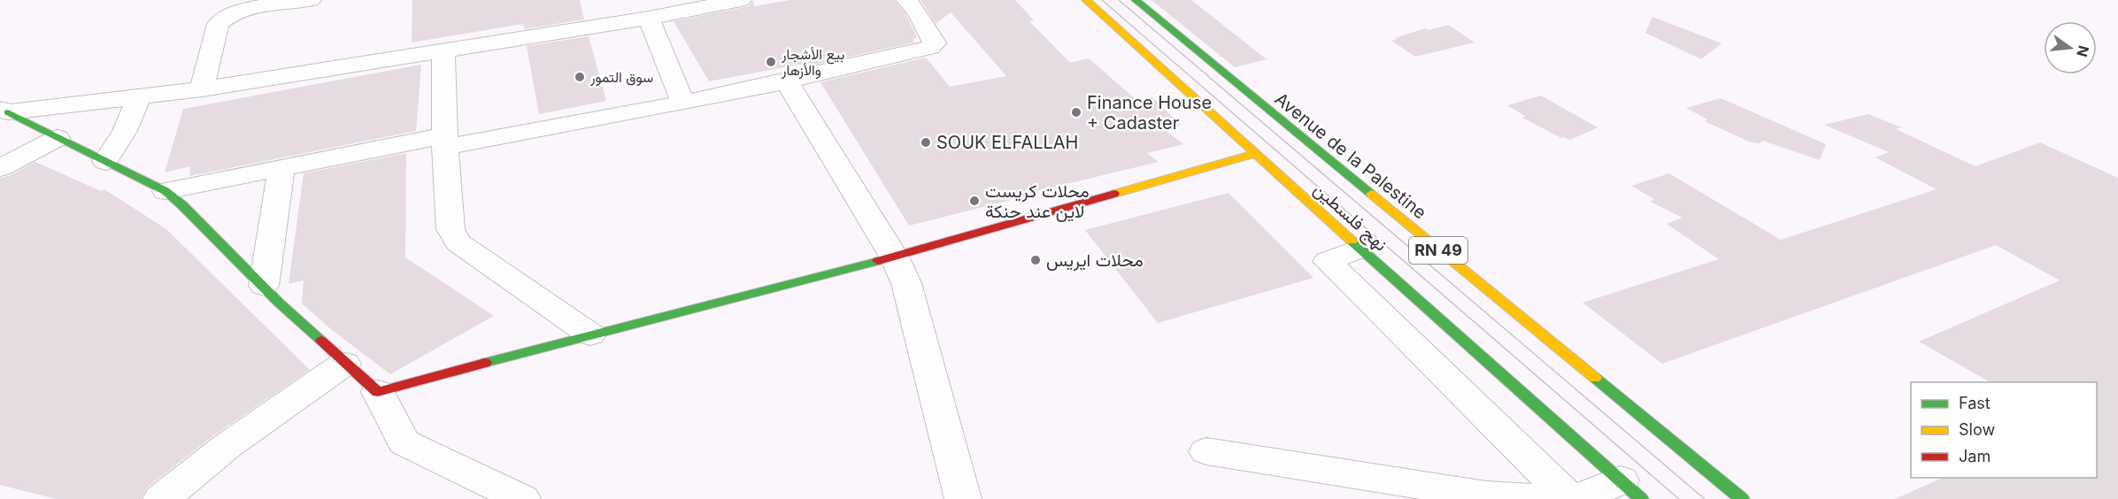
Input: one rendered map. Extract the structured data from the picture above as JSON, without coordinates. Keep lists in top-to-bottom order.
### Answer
{
  "streets": {
    "main road": ["Avenue de la Palestine", "نهج فلسطين", "RN 49"]
  },
  "places": [
    "بيع الأشجار والأزهار",
    "سوق التمور",
    "Finance House + Cadaster",
    "SOUK ELFALLAH",
    "محلات كريست لاين عند حنكة",
    "محلات ايريس"
  ],
  "legend": ["Fast", "Slow", "Jam"],
  "north": "right"
}
